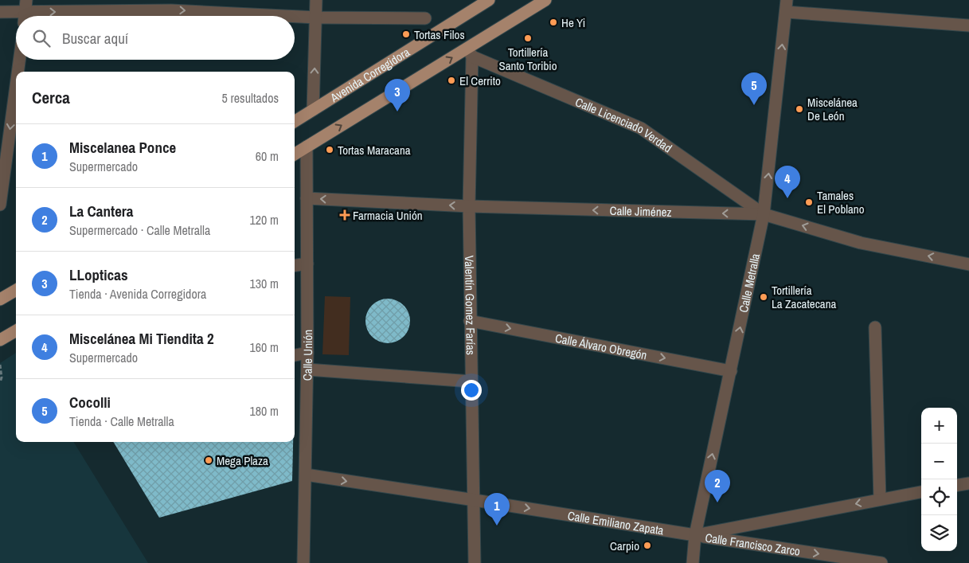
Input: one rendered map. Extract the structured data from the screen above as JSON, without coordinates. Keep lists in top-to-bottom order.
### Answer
{
  "streets": {
    "main road": ["Avenida Corregidora"],
    "street": [
      "Calle Licenciado Verdad",
      "Calle Jiménez",
      "Calle Metralla",
      "Valentín Gomez Farías",
      "Calle Álvaro Obregón",
      "Calle Unión",
      "Calle Emiliano Zapata",
      "Calle Francisco Zarco"
    ]
  },
  "crossings": [
    ["Calle Licenciado Verdad", "Calle Jiménez"],
    ["Calle Licenciado Verdad", "Calle Metralla"],
    ["Calle Licenciado Verdad", "Valentín Gomez Farías"],
    ["Calle Jiménez", "Calle Metralla"],
    ["Calle Jiménez", "Valentín Gomez Farías"],
    ["Calle Jiménez", "Calle Unión"],
    ["Calle Metralla", "Calle Álvaro Obregón"],
    ["Calle Metralla", "Calle Emiliano Zapata"],
    ["Calle Metralla", "Calle Francisco Zarco"],
    ["Valentín Gomez Farías", "Calle Álvaro Obregón"],
    ["Valentín Gomez Farías", "Calle Emiliano Zapata"],
    ["Calle Unión", "Calle Emiliano Zapata"],
    ["Calle Emiliano Zapata", "Calle Francisco Zarco"]
  ],
  "one_way": [
    "Calle Jiménez",
    "Calle Metralla",
    "Calle Álvaro Obregón",
    "Calle Francisco Zarco"
  ],
  "places": {
    "other": [
      "He Yi",
      "Tortas Filos",
      "Tortillería Santo Toribio",
      "El Cerrito",
      "Miscelánea De León",
      "Tortas Maracana",
      "Tamales El Poblano",
      "Tortillería La Zacatecana",
      "Mega Plaza",
      "Carpio"
    ],
    "health": ["Farmacia Unión"]
  },
  "page": {
    "search": "Buscar aquí",
    "heading": ["Cerca", "5 resultados"],
    "pins": [
      "5",
      "3",
      "4",
      "2",
      "1"
    ],
    "list": [
      {
        "mark": "1",
        "name": "Miscelanea Ponce",
        "note": "Supermercado",
        "value": "60 m"
      },
      {
        "mark": "2",
        "name": "La Cantera",
        "note": "Supermercado · Calle Metralla",
        "value": "120 m"
      },
      {
        "mark": "3",
        "name": "LLopticas",
        "note": "Tienda · Avenida Corregidora",
        "value": "130 m"
      },
      {
        "mark": "4",
        "name": "Miscelánea Mi Tiendita 2",
        "note": "Supermercado",
        "value": "160 m"
      },
      {
        "mark": "5",
        "name": "Cocolli",
        "note": "Tienda · Calle Metralla",
        "value": "180 m"
      }
    ],
    "map_buttons": ["+", "−"]
  }
}
